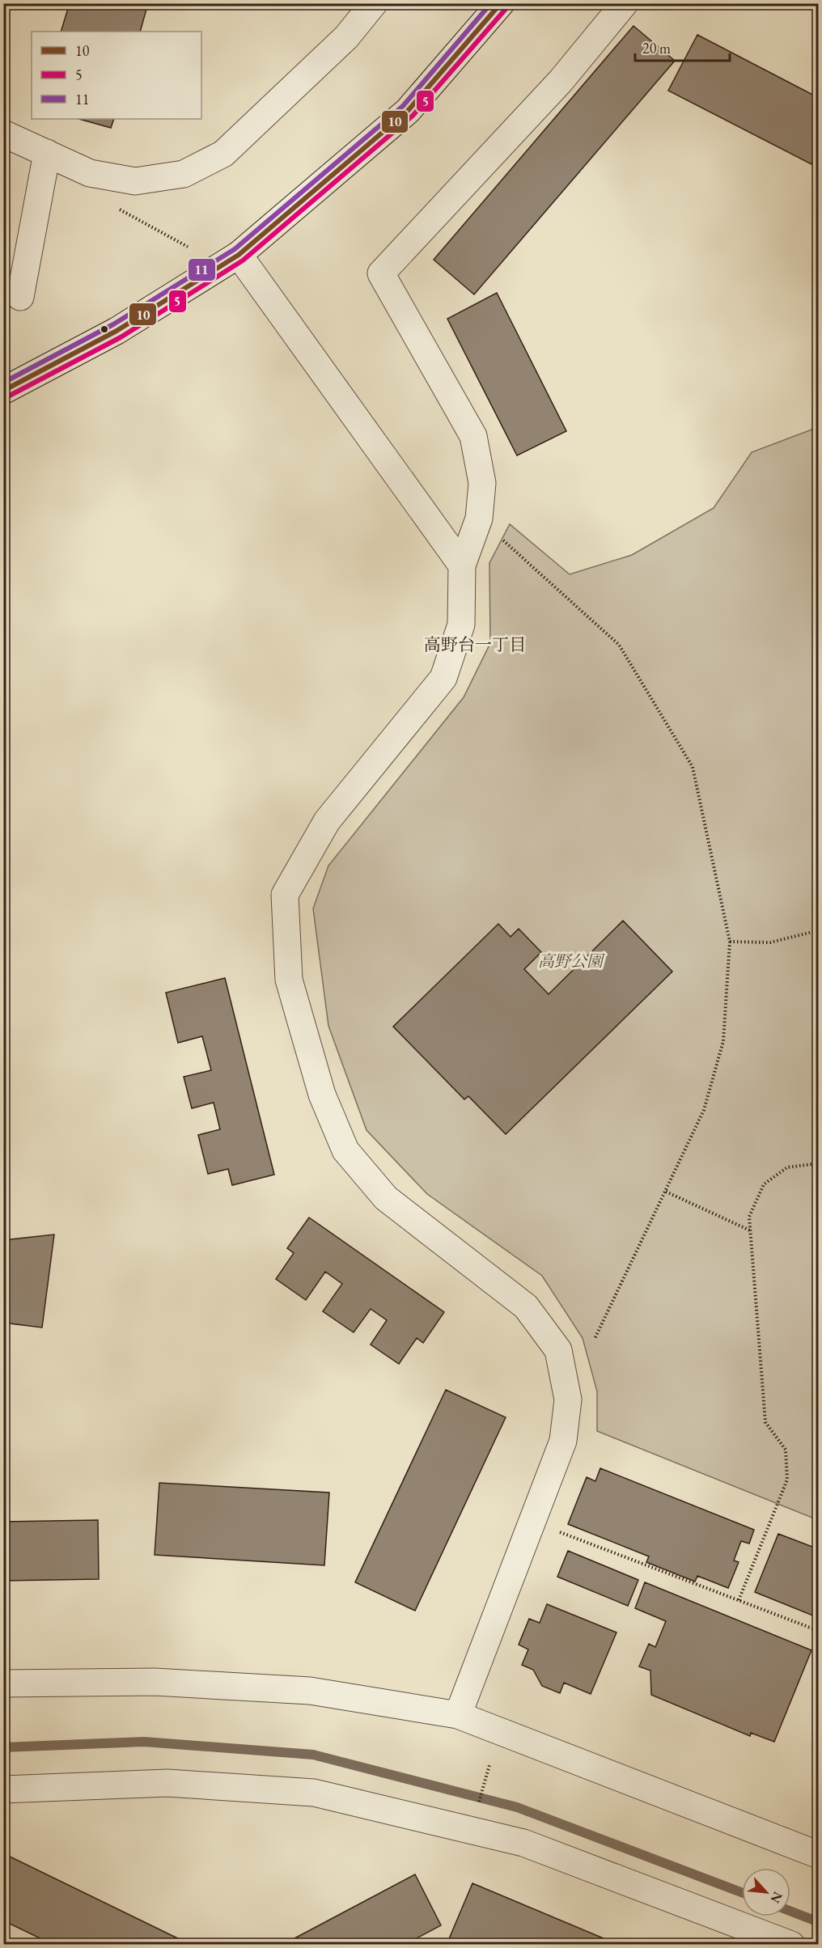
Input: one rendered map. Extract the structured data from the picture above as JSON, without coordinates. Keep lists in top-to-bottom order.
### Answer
{
  "districts": ["高野台一丁目"],
  "parks": ["高野公園"],
  "lines": ["transit line 10", "transit line 11", "transit line 5"],
  "legend": ["10", "5", "11"],
  "scale_bar": "20 m",
  "north": "bottom right"
}
